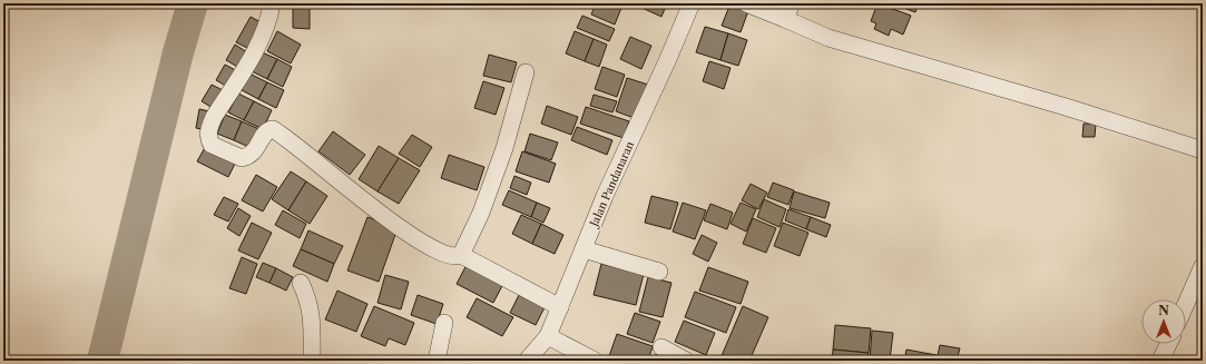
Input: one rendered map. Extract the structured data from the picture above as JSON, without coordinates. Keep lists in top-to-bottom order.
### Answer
{
  "streets": {
    "street": ["Jalan Pandanaran"]
  },
  "north": "top"
}
